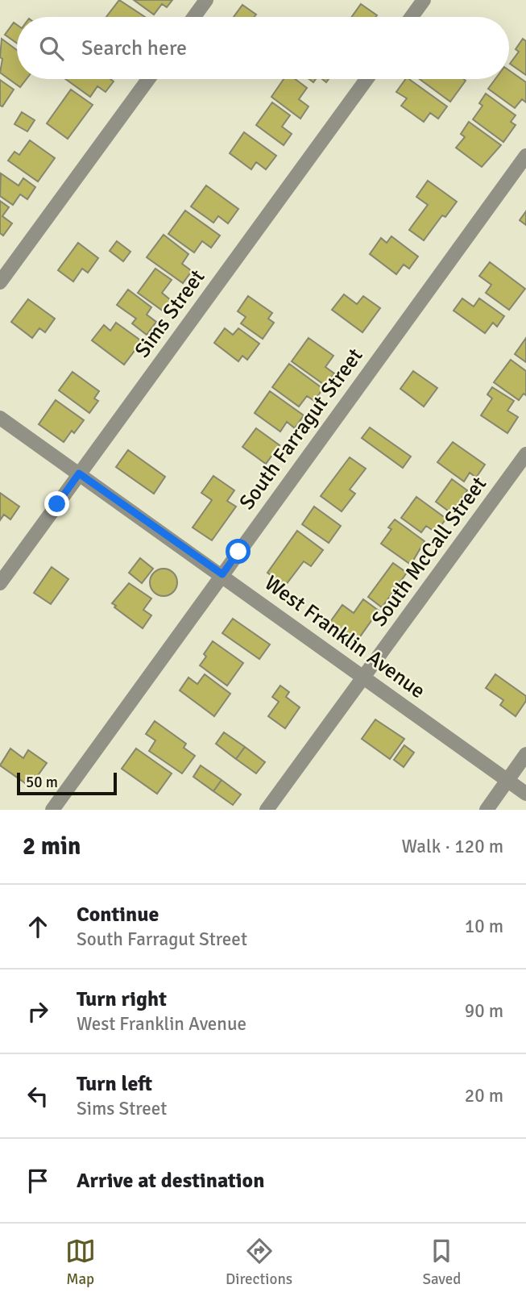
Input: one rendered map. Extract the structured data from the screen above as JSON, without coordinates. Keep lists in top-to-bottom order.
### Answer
{
  "streets": {
    "street": [
      "Sims Street",
      "South Farragut Street",
      "South McCall Street",
      "West Franklin Avenue"
    ]
  },
  "crossings": [
    ["Sims Street", "West Franklin Avenue"],
    ["South Farragut Street", "West Franklin Avenue"],
    ["South McCall Street", "West Franklin Avenue"]
  ],
  "scale_bar": "50 m",
  "page": {
    "search": "Search here",
    "scale": "50 m",
    "heading": ["2 min", "Walk · 120 m"],
    "list": [
      ["Continue", "South Farragut Street", "10 m"],
      ["Turn right", "West Franklin Avenue", "90 m"],
      ["Turn left", "Sims Street", "20 m"],
      "Arrive at destination"
    ],
    "nav": ["Map", "Directions", "Saved"]
  }
}
